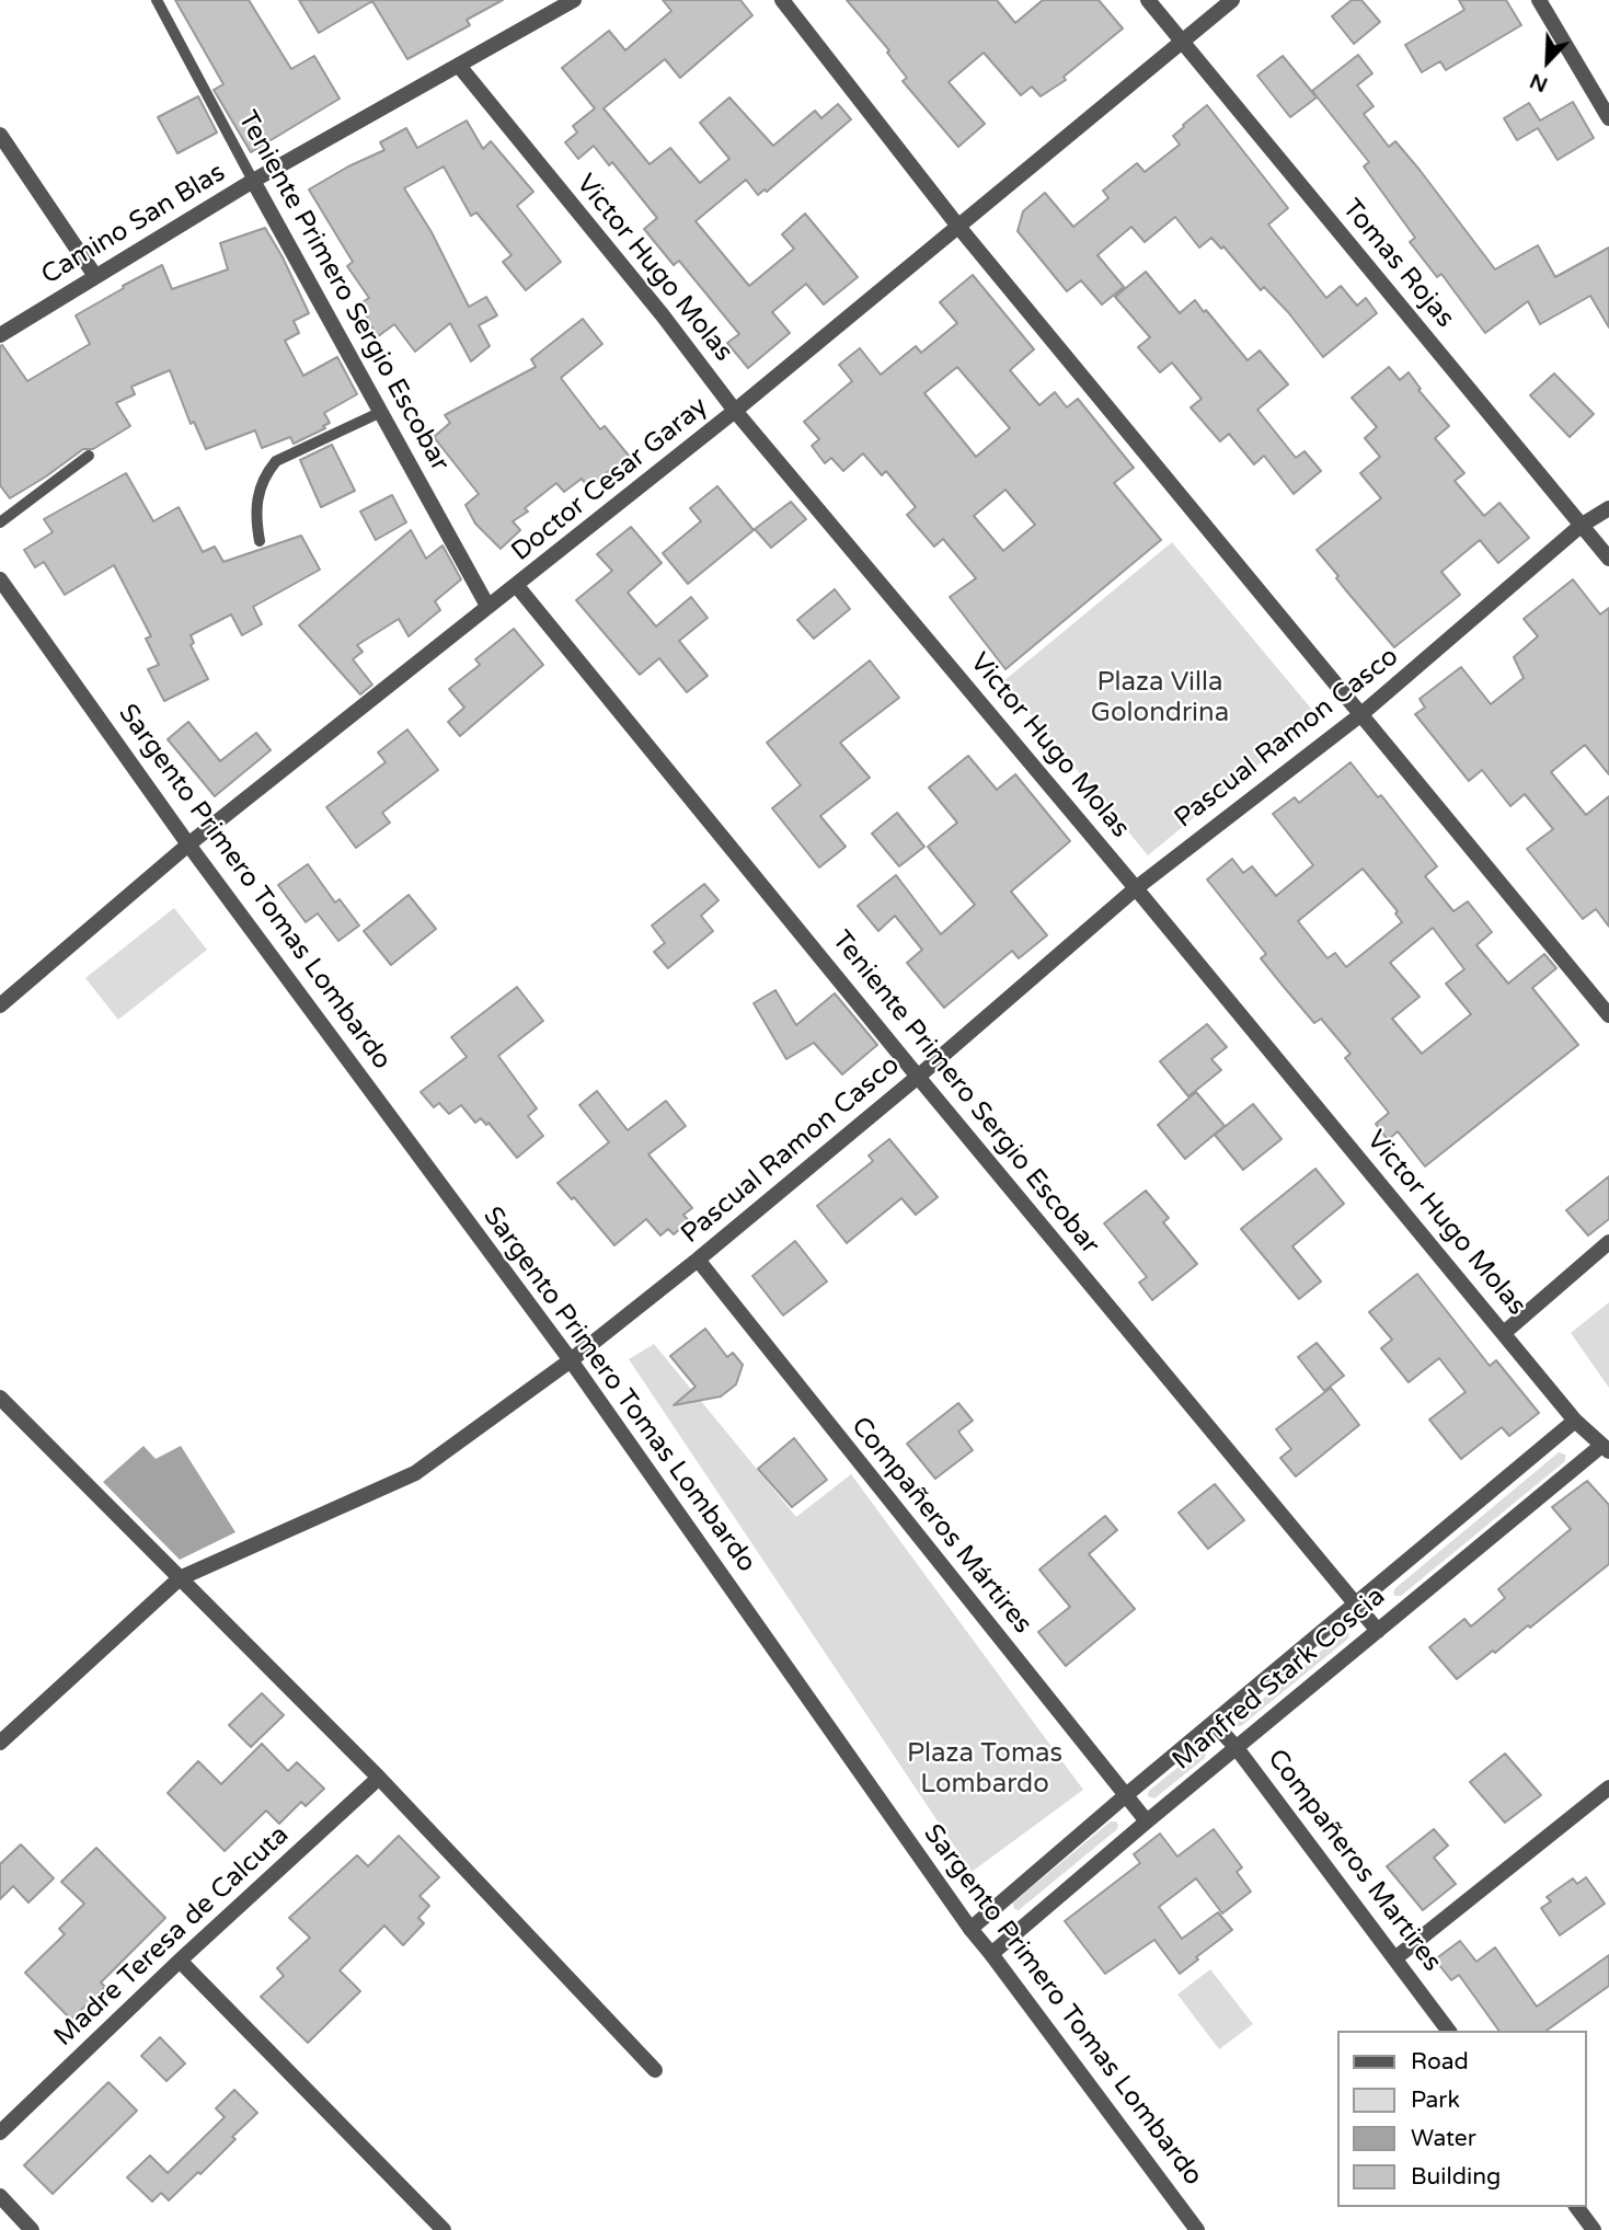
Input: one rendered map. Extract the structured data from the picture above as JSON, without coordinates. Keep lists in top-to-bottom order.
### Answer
{
  "streets": {
    "street": [
      "Camino San Blas",
      "Tomas Rojas",
      "Victor Hugo Molas",
      "Teniente Primero Sergio Escobar",
      "Doctor Cesar Garay",
      "Pascual Ramon Casco",
      "Sargento Primero Tomas Lombardo",
      "Compañeros Mártires",
      "Manfred Stark Coscia",
      "Compañeros Martires",
      "Madre Teresa de Calcuta"
    ]
  },
  "crossings": [
    ["Camino San Blas", "Victor Hugo Molas"],
    ["Camino San Blas", "Teniente Primero Sergio Escobar"],
    ["Tomas Rojas", "Doctor Cesar Garay"],
    ["Tomas Rojas", "Pascual Ramon Casco"],
    ["Victor Hugo Molas", "Doctor Cesar Garay"],
    ["Victor Hugo Molas", "Pascual Ramon Casco"],
    ["Victor Hugo Molas", "Manfred Stark Coscia"],
    ["Teniente Primero Sergio Escobar", "Doctor Cesar Garay"],
    ["Teniente Primero Sergio Escobar", "Pascual Ramon Casco"],
    ["Teniente Primero Sergio Escobar", "Manfred Stark Coscia"],
    ["Doctor Cesar Garay", "Sargento Primero Tomas Lombardo"],
    ["Pascual Ramon Casco", "Sargento Primero Tomas Lombardo"],
    ["Pascual Ramon Casco", "Compañeros Mártires"],
    ["Sargento Primero Tomas Lombardo", "Manfred Stark Coscia"],
    ["Compañeros Mártires", "Manfred Stark Coscia"],
    ["Manfred Stark Coscia", "Compañeros Martires"]
  ],
  "parks": ["Plaza Villa Golondrina", "Plaza Tomas Lombardo"],
  "legend": [
    "Road",
    "Park",
    "Water",
    "Building"
  ],
  "north": "bottom left"
}
